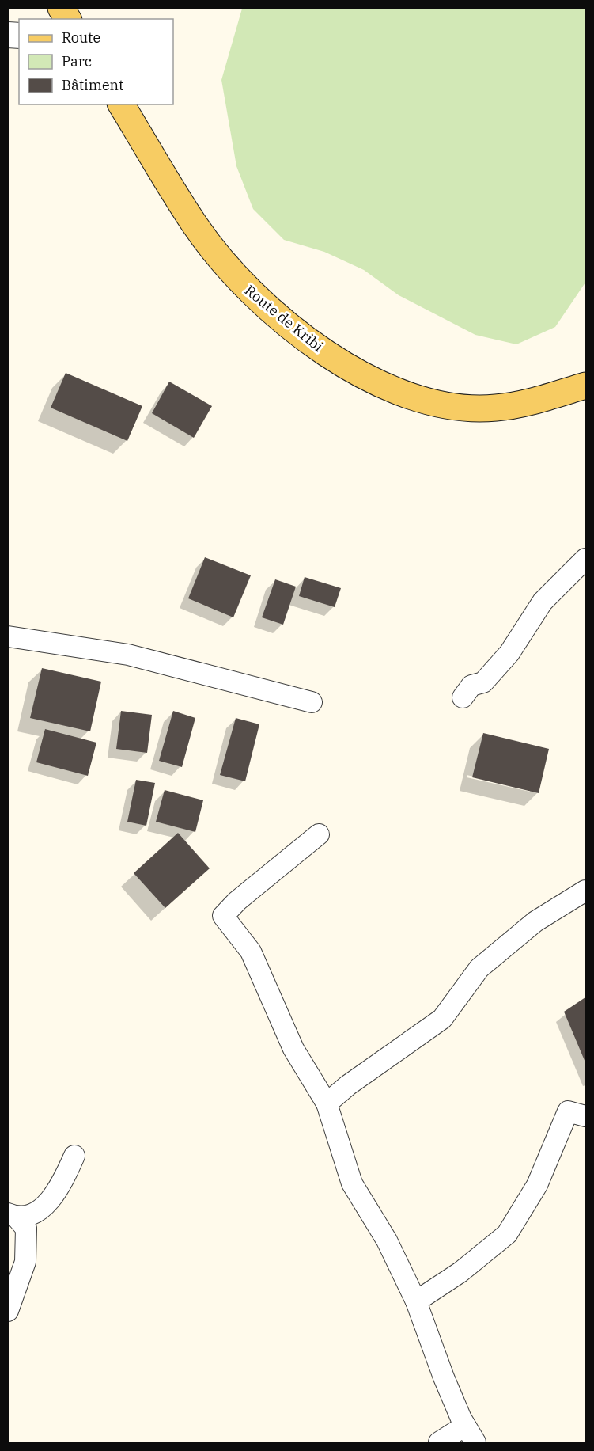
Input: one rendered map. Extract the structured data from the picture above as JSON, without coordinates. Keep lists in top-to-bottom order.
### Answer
{
  "streets": {
    "main road": ["Route de Kribi"]
  },
  "legend": ["Route", "Parc", "Bâtiment"]
}
